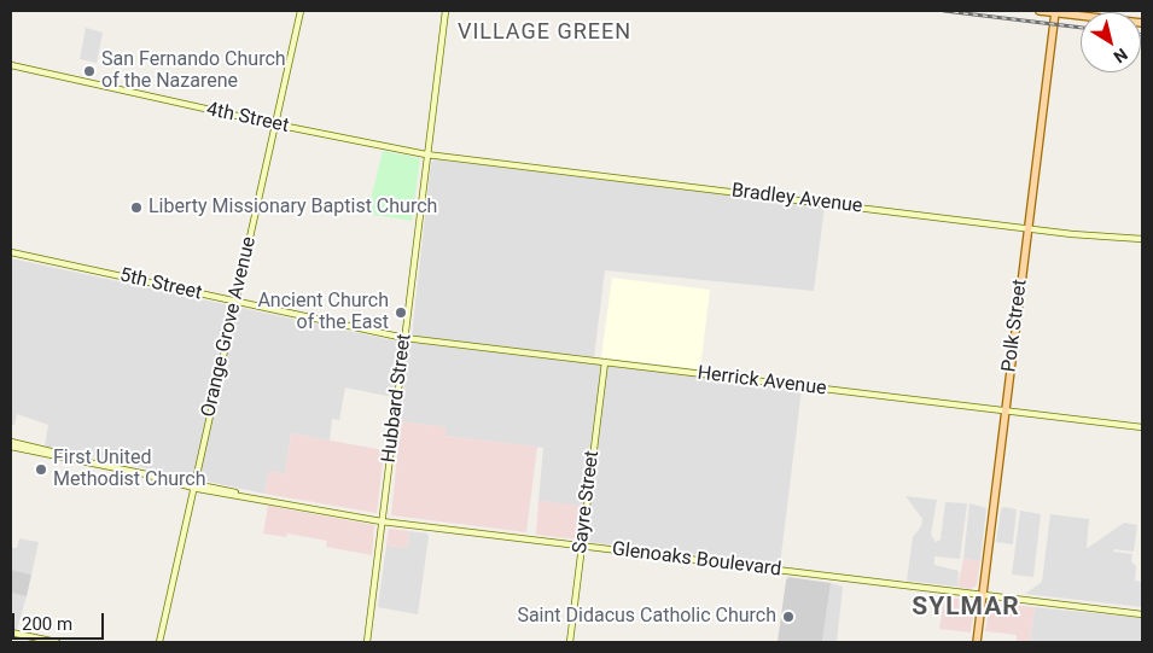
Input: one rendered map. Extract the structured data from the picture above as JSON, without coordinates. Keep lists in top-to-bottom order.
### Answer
{
  "streets": {
    "main road": ["Polk Street"],
    "street": [
      "4th Street",
      "Bradley Avenue",
      "5th Street",
      "Orange Grove Avenue",
      "Herrick Avenue",
      "Hubbard Street",
      "Sayre Street",
      "Glenoaks Boulevard"
    ]
  },
  "crossings": [
    ["4th Street", "Bradley Avenue"],
    ["4th Street", "Orange Grove Avenue"],
    ["4th Street", "Hubbard Street"],
    ["Bradley Avenue", "Polk Street"],
    ["5th Street", "Orange Grove Avenue"],
    ["5th Street", "Herrick Avenue"],
    ["Polk Street", "Herrick Avenue"],
    ["Polk Street", "Glenoaks Boulevard"],
    ["Orange Grove Avenue", "Glenoaks Boulevard"],
    ["Herrick Avenue", "Hubbard Street"],
    ["Herrick Avenue", "Sayre Street"],
    ["Hubbard Street", "Glenoaks Boulevard"],
    ["Sayre Street", "Glenoaks Boulevard"]
  ],
  "districts": ["VILLAGE GREEN", "SYLMAR"],
  "places": [
    "San Fernando Church of the Nazarene",
    "Liberty Missionary Baptist Church",
    "Ancient Church of the East",
    "First United Methodist Church",
    "Saint Didacus Catholic Church"
  ],
  "scale_bar": "200 m",
  "north": "bottom right"
}
